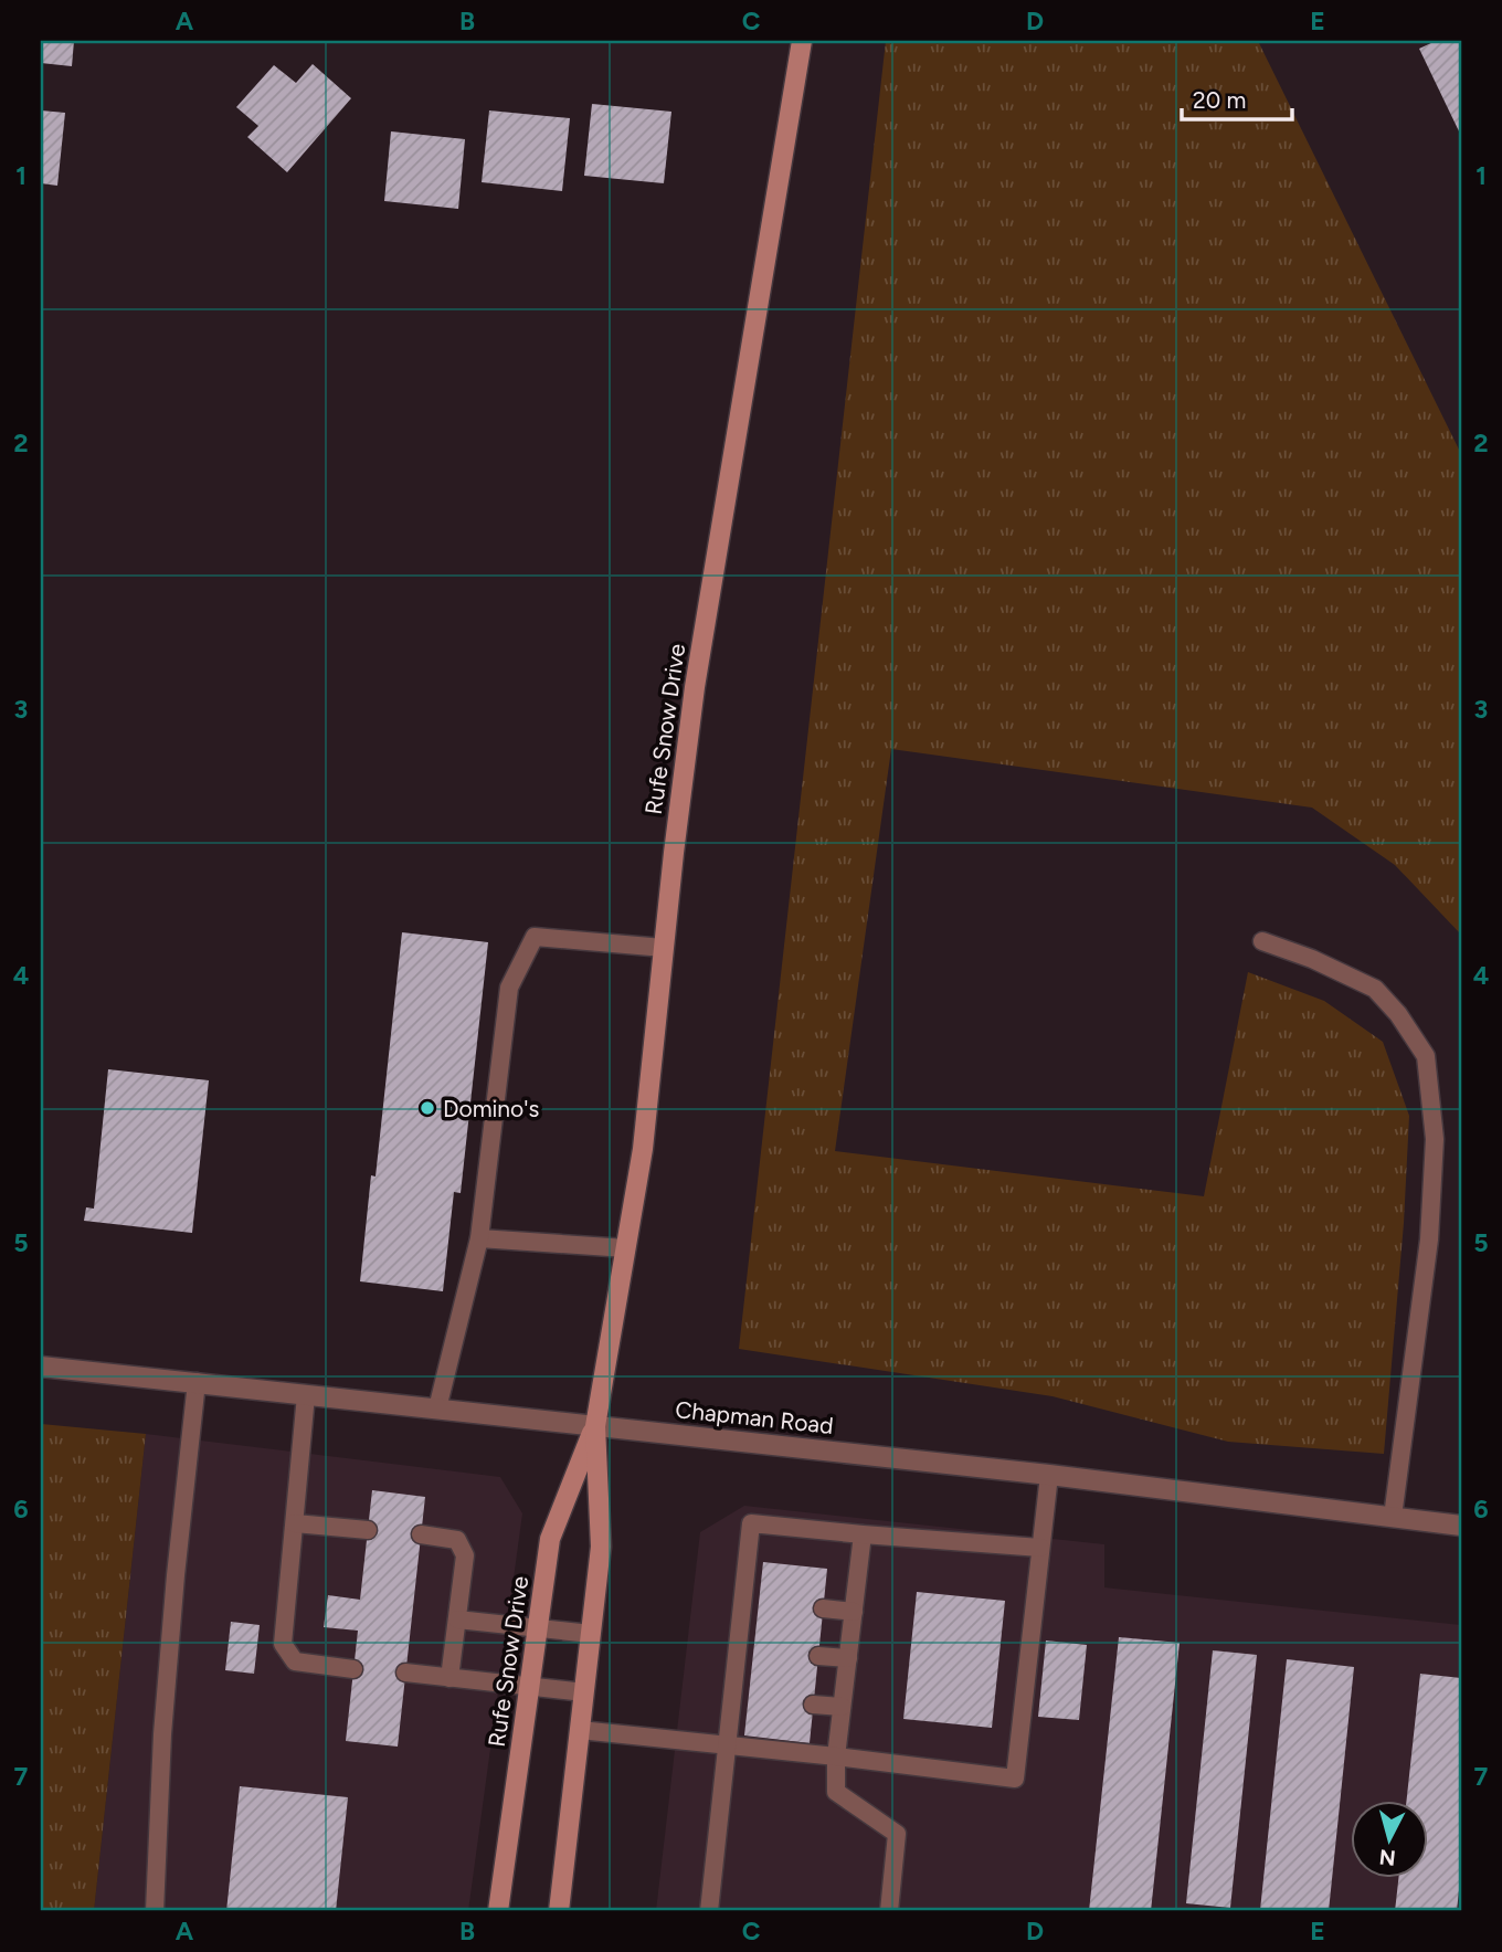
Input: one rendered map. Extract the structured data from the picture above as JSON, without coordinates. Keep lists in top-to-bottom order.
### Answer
{
  "streets": {
    "main road": ["Rufe Snow Drive"],
    "street": ["Chapman Road"]
  },
  "crossings": [
    ["Rufe Snow Drive", "Chapman Road"]
  ],
  "places": ["Domino's"],
  "scale_bar": "20 m",
  "north": "bottom",
  "grid": {
    "columns": [
      "A",
      "B",
      "C",
      "D",
      "E"
    ],
    "rows": [
      "1",
      "2",
      "3",
      "4",
      "5",
      "6",
      "7"
    ]
  }
}
